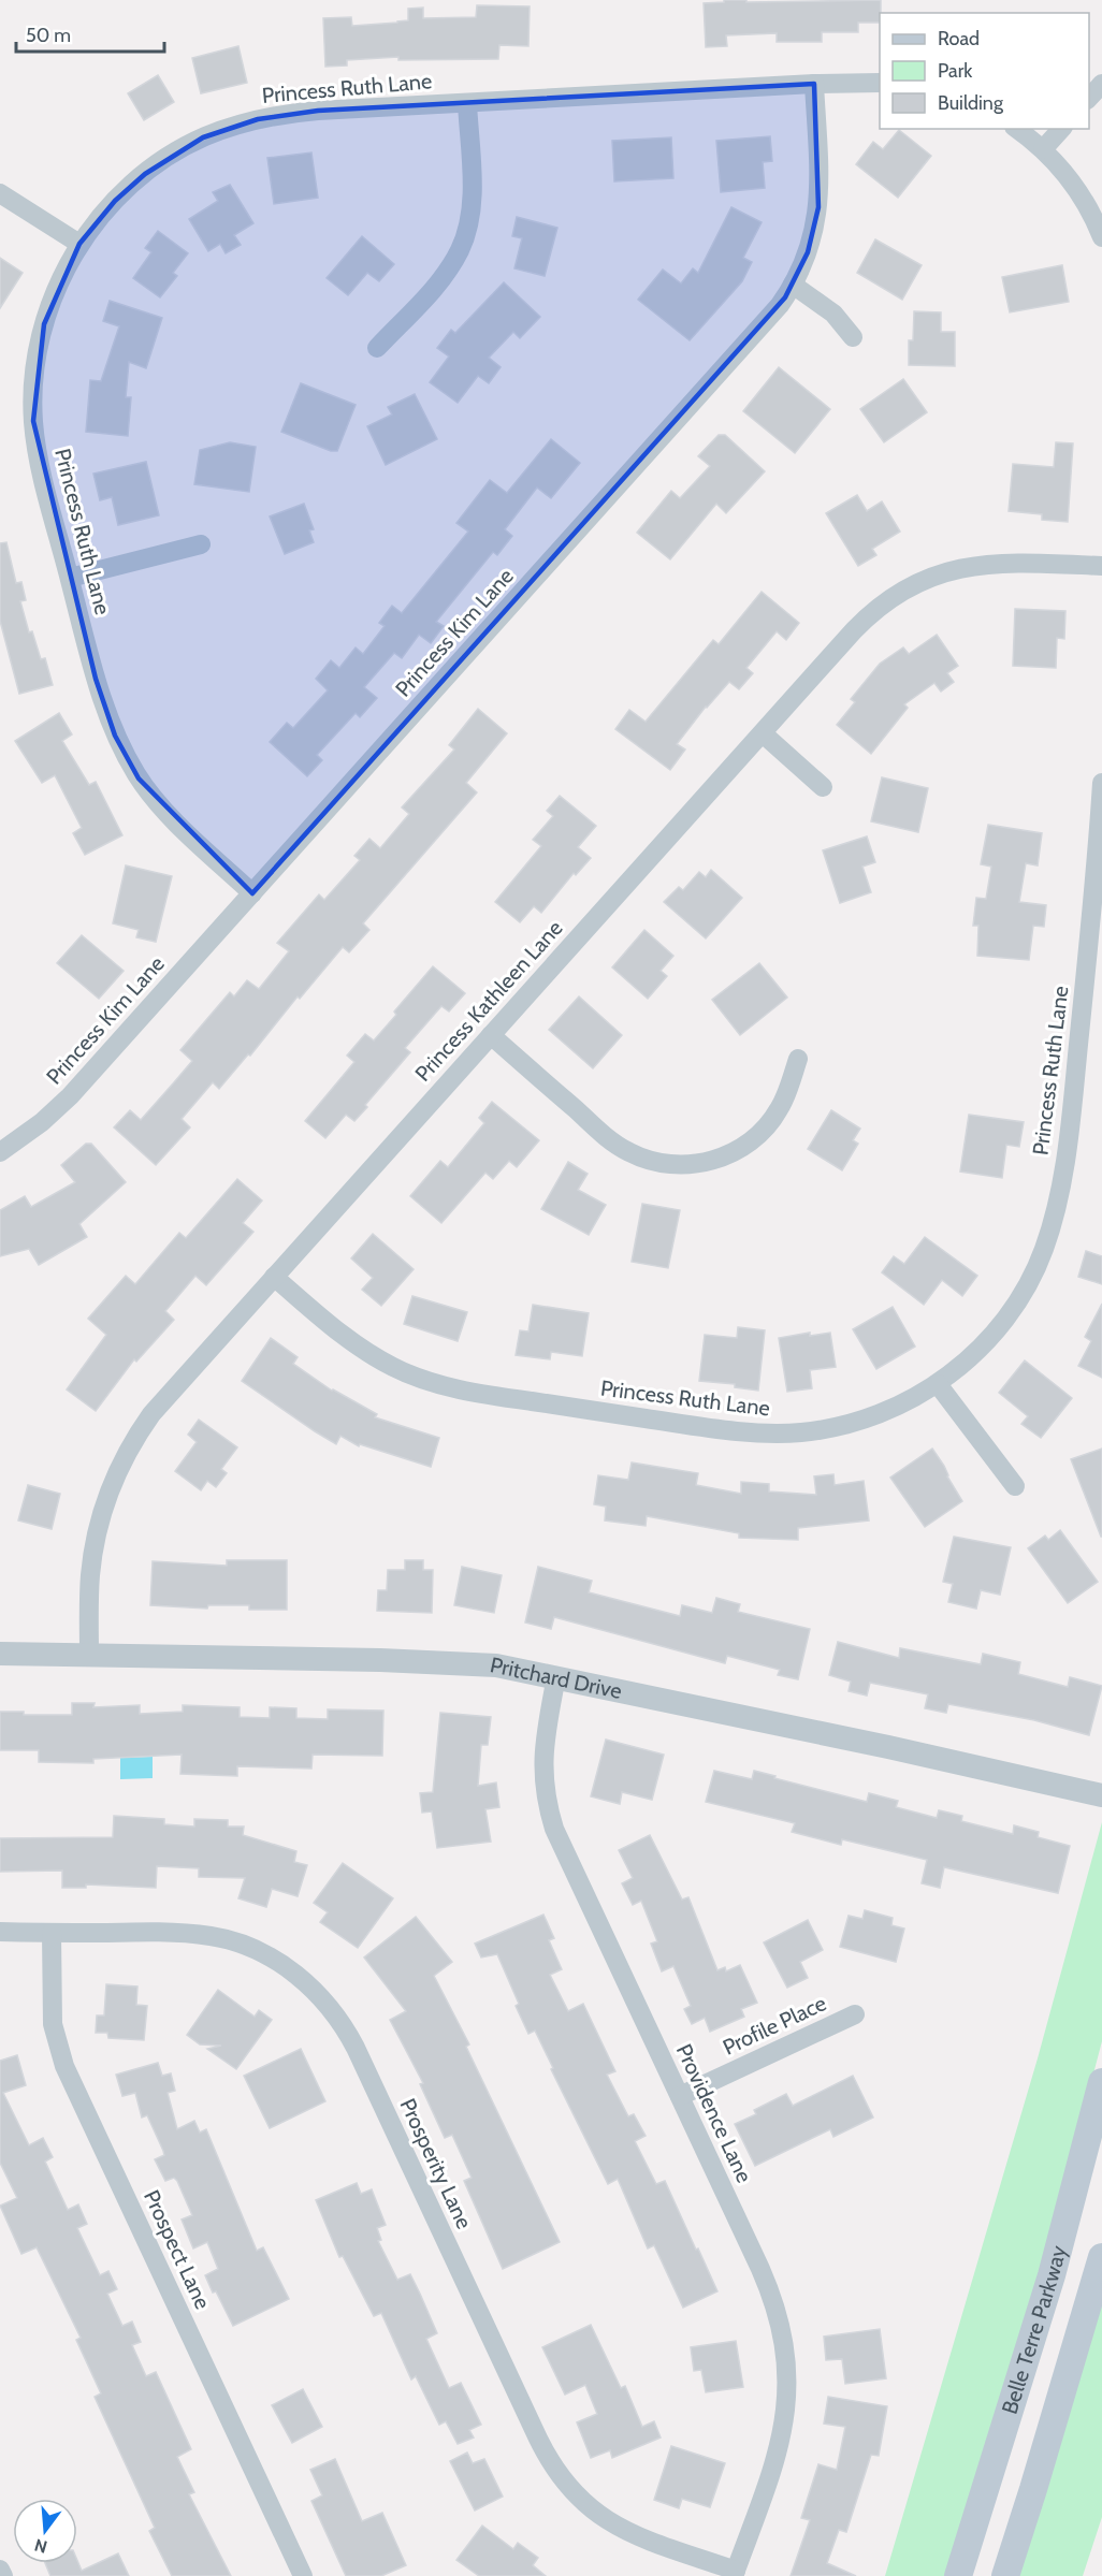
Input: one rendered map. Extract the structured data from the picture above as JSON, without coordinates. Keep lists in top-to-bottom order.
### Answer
{
  "streets": {
    "main road": ["Belle Terre Parkway"],
    "street": [
      "Princess Ruth Lane",
      "Princess Kim Lane",
      "Princess Kathleen Lane",
      "Pritchard Drive",
      "Profile Place",
      "Providence Lane",
      "Prosperity Lane",
      "Prospect Lane"
    ]
  },
  "crossings": [
    ["Princess Ruth Lane", "Princess Kim Lane"],
    ["Princess Ruth Lane", "Princess Kathleen Lane"],
    ["Princess Kathleen Lane", "Pritchard Drive"],
    ["Pritchard Drive", "Providence Lane"],
    ["Profile Place", "Providence Lane"],
    ["Providence Lane", "Prosperity Lane"],
    ["Prosperity Lane", "Prospect Lane"]
  ],
  "legend": ["Road", "Park", "Building"],
  "scale_bar": "50 m",
  "north": "bottom"
}
